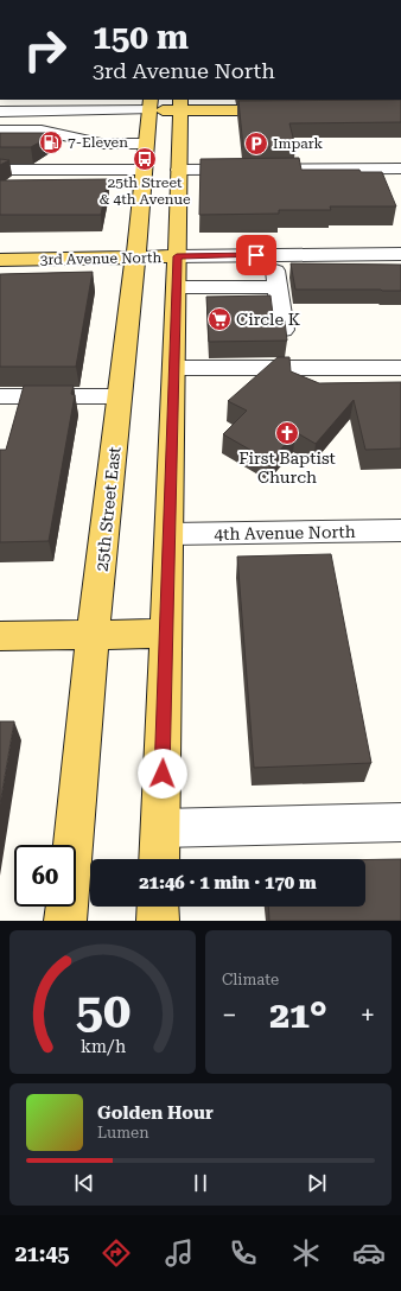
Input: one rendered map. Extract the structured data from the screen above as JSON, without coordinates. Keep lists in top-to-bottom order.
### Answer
{
  "streets": {
    "main road": ["3rd Avenue North", "25th Street East"],
    "street": ["4th Avenue North"]
  },
  "crossings": [
    ["3rd Avenue North", "25th Street East"]
  ],
  "places": {
    "fuel station": ["7-Eleven"],
    "parking": ["Impark"],
    "bus stop": ["25th Street & 4th Avenue"],
    "supermarket": ["Circle K"],
    "church": ["First Baptist Church"]
  },
  "page": {
    "turn": ["150 m", "3rd Avenue North"],
    "limit": "60",
    "trip": "21:46 · 1 min · 170 m",
    "tile": "Climate",
    "heat": ["−", "21°", "+"],
    "song": ["Golden Hour", "Lumen"],
    "tabs": "21:45",
    "gauge": ["50", "km/h"]
  }
}
